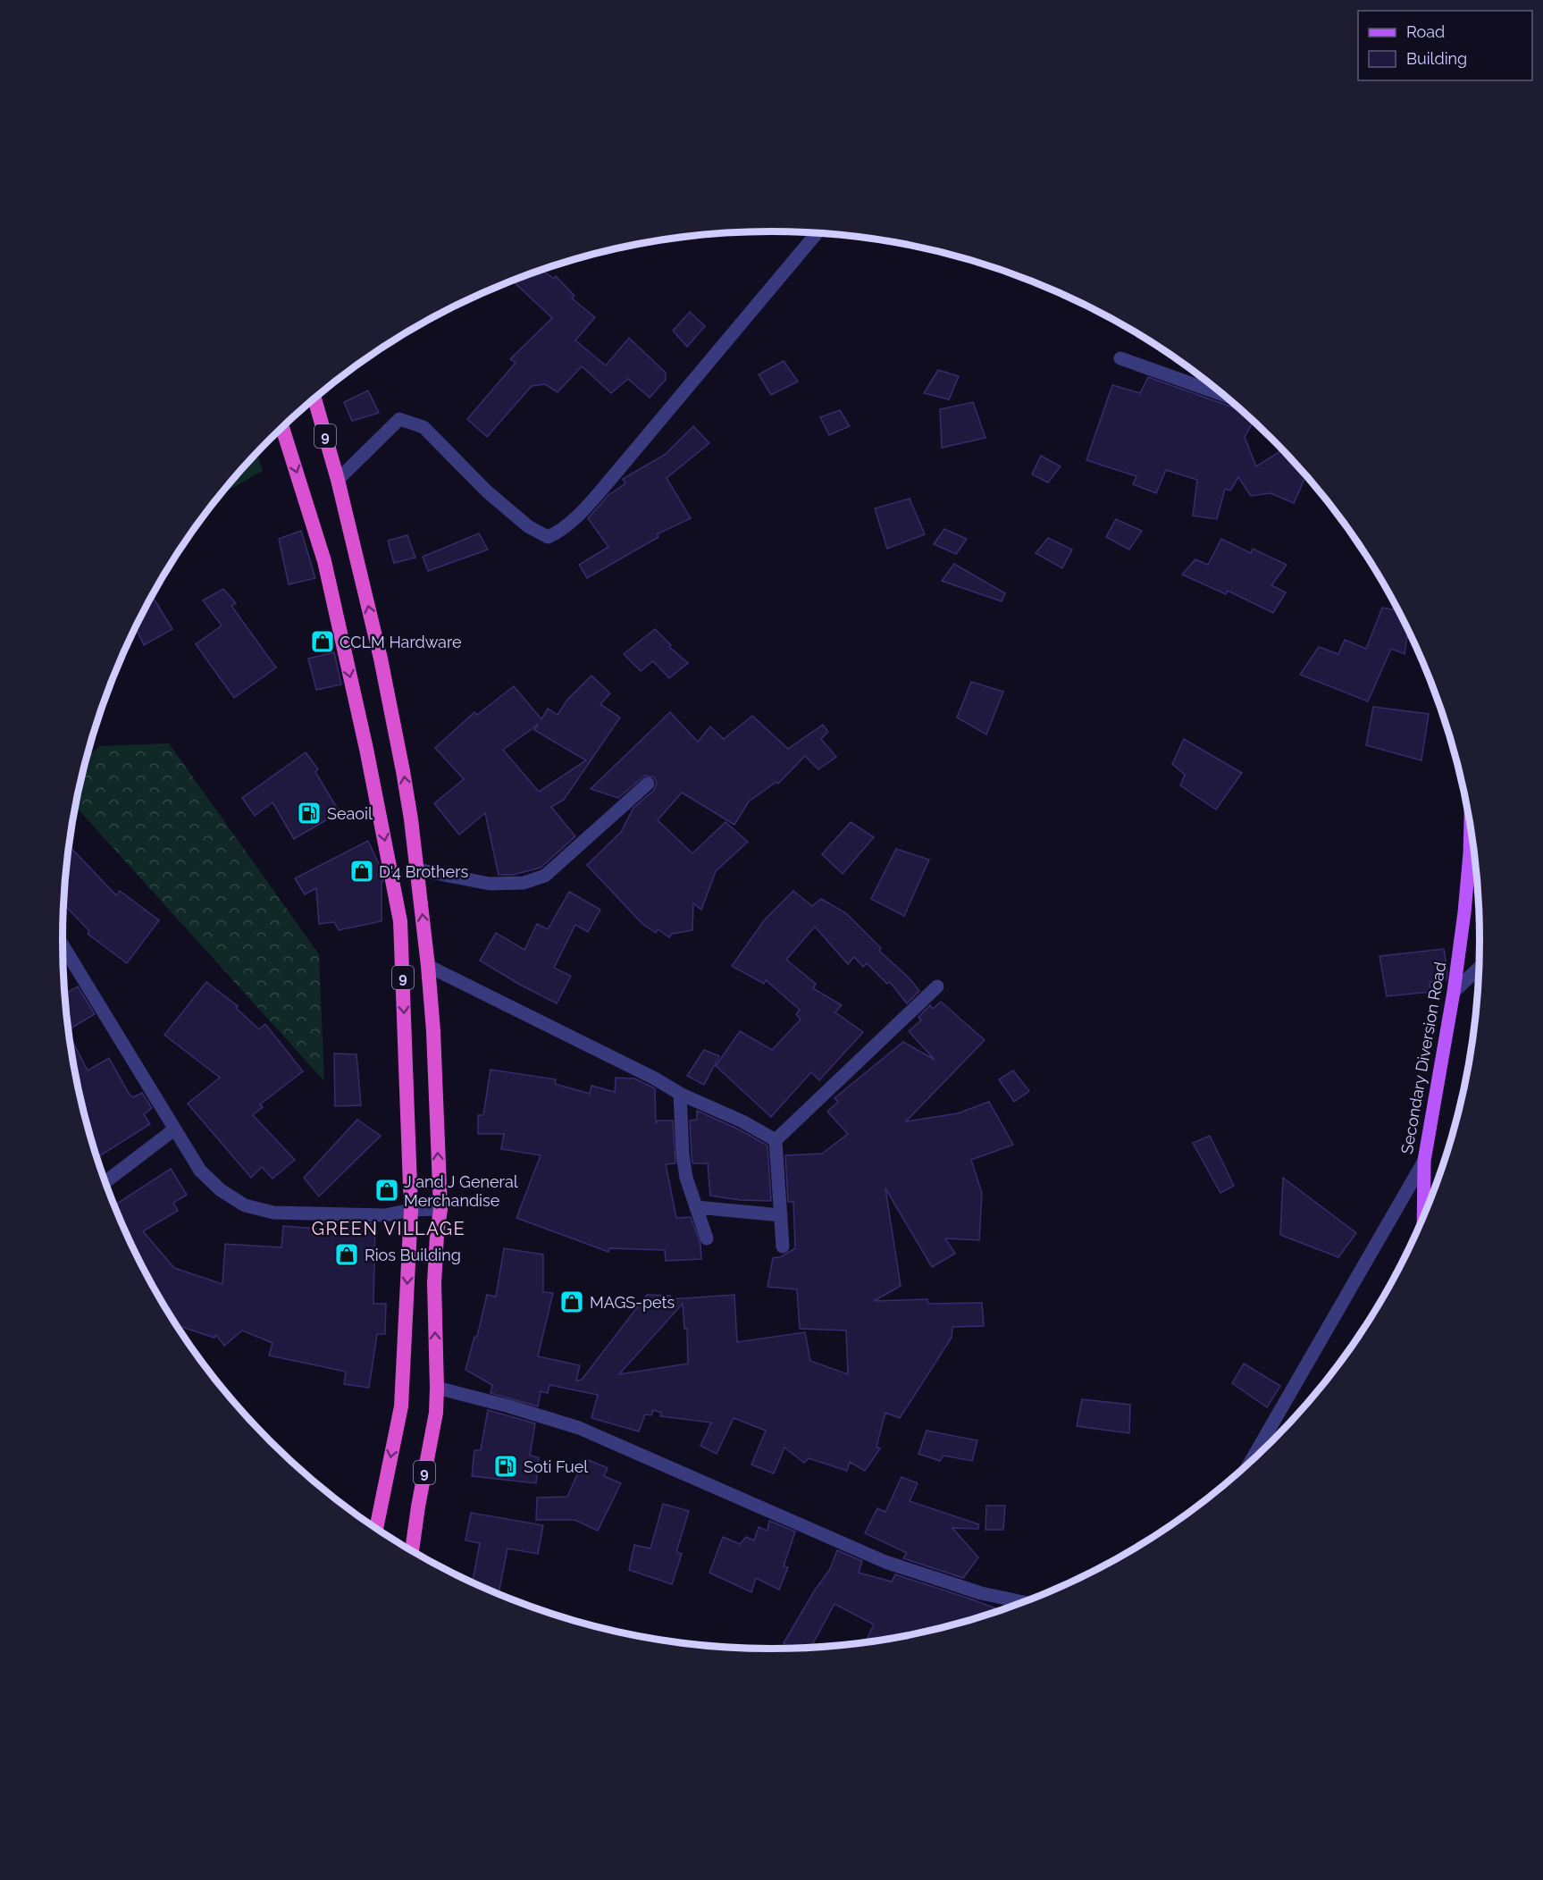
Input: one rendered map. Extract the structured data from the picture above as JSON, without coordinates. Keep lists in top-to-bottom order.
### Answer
{
  "streets": {
    "highway": ["9"],
    "main road": ["Secondary Diversion Road"]
  },
  "districts": ["GREEN VILLAGE"],
  "places": {
    "shop": [
      "CCLM Hardware",
      "D'4 Brothers",
      "J and J General Merchandise",
      "Rios Building",
      "MAGS-pets"
    ],
    "fuel station": ["Seaoil", "Soti Fuel"]
  },
  "legend": ["Road", "Building"]
}
